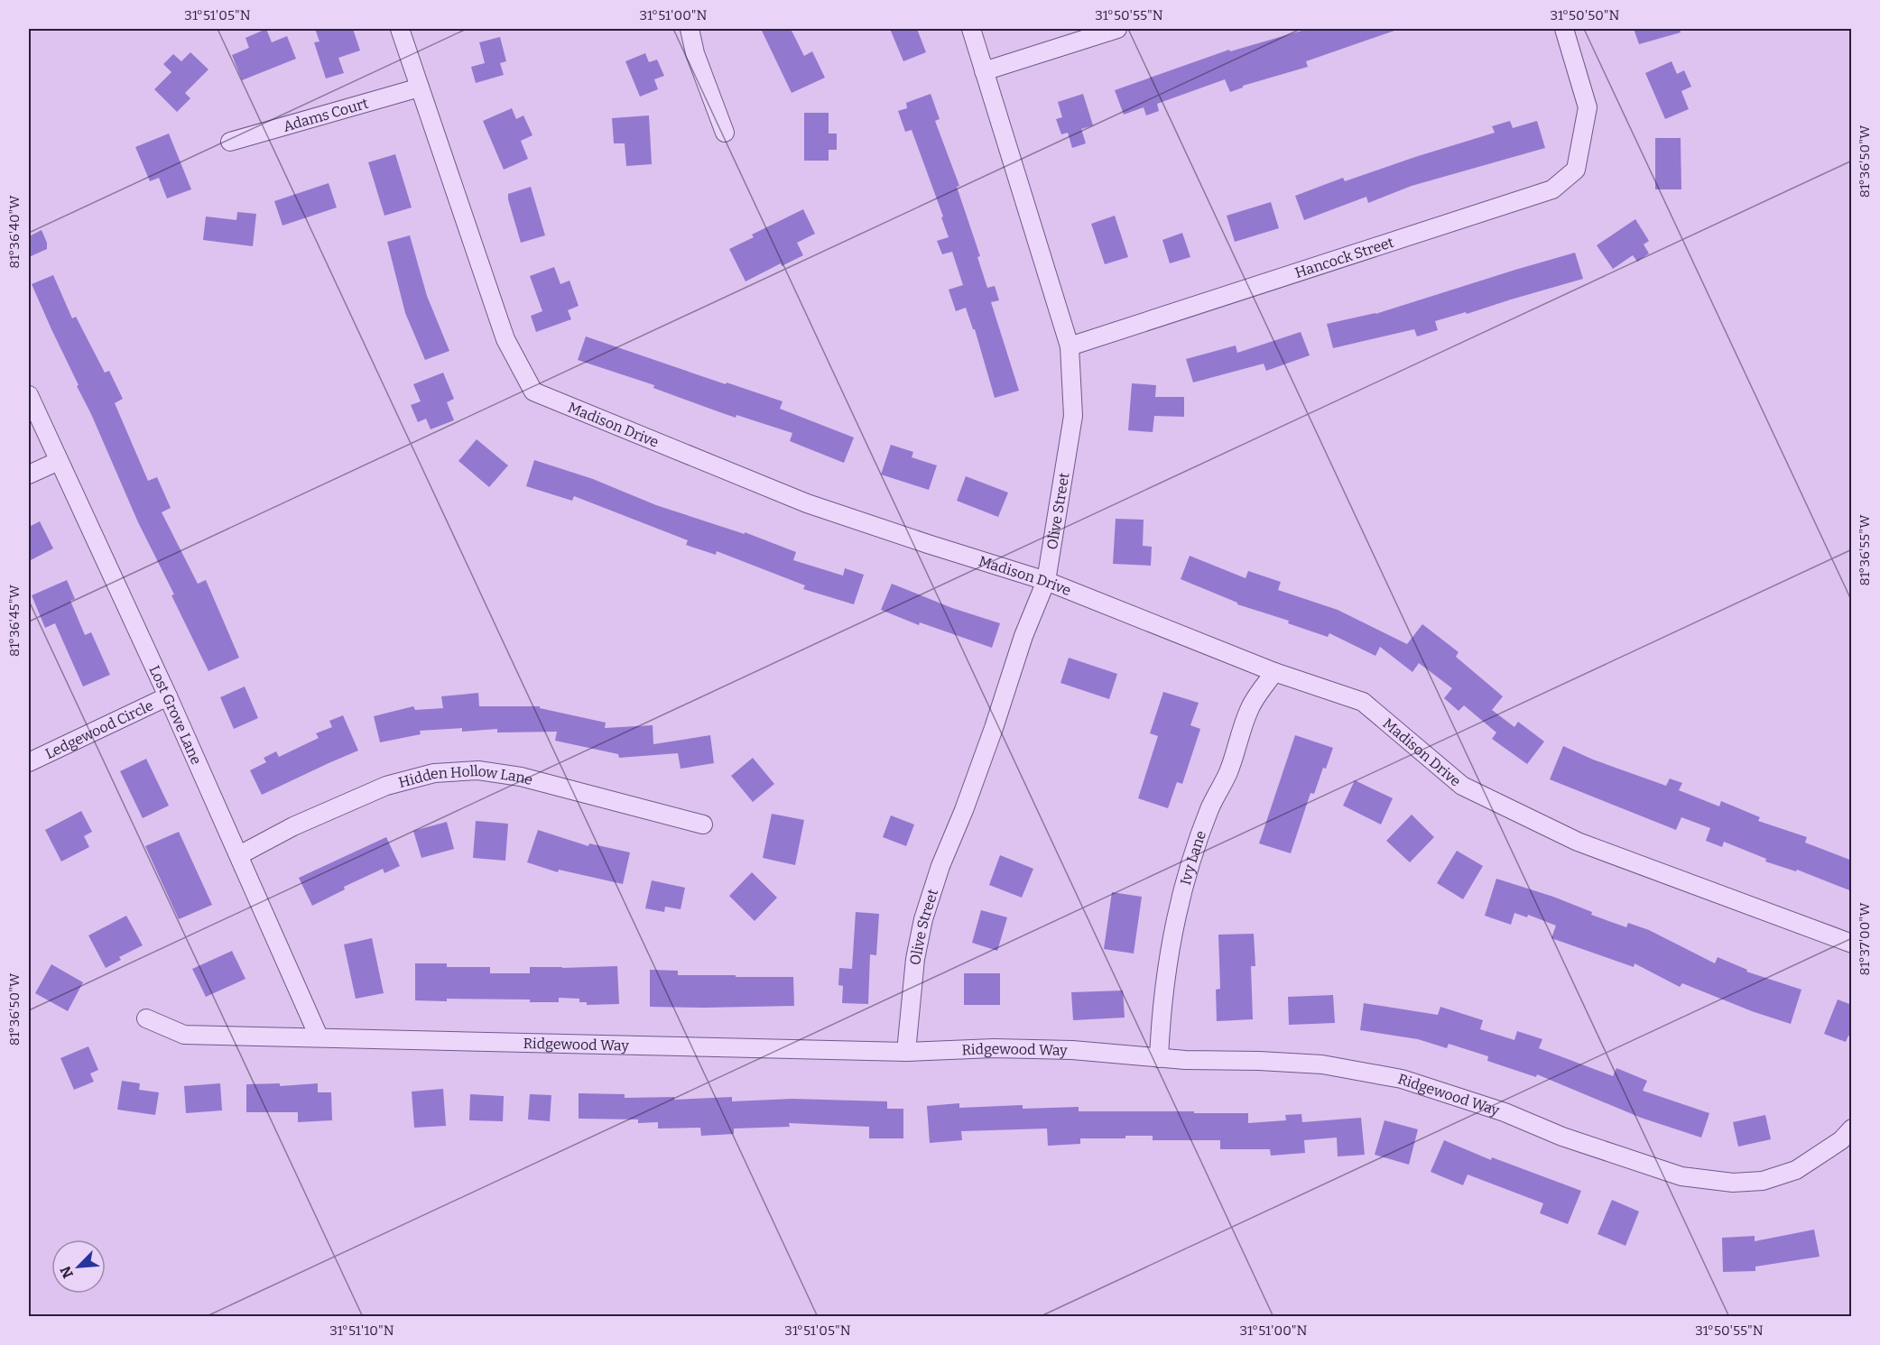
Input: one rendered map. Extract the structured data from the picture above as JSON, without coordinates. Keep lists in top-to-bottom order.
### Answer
{
  "streets": {
    "street": [
      "Adams Court",
      "Hancock Street",
      "Madison Drive",
      "Olive Street",
      "Lost Grove Lane",
      "Ledgewood Circle",
      "Hidden Hollow Lane",
      "Ivy Lane",
      "Ridgewood Way"
    ]
  },
  "crossings": [
    ["Adams Court", "Madison Drive"],
    ["Hancock Street", "Olive Street"],
    ["Madison Drive", "Olive Street"],
    ["Madison Drive", "Ivy Lane"],
    ["Olive Street", "Ridgewood Way"],
    ["Lost Grove Lane", "Ledgewood Circle"],
    ["Lost Grove Lane", "Hidden Hollow Lane"],
    ["Lost Grove Lane", "Ridgewood Way"],
    ["Ivy Lane", "Ridgewood Way"]
  ],
  "north": "bottom left",
  "coordinates": [
    "31°51'05\"N",
    "31°51'00\"N",
    "31°50'55\"N",
    "31°50'50\"N",
    "81°36'50\"W",
    "81°36'40\"W",
    "81°36'55\"W",
    "81°36'45\"W",
    "81°37'00\"W",
    "31°51'10\"N"
  ]
}
